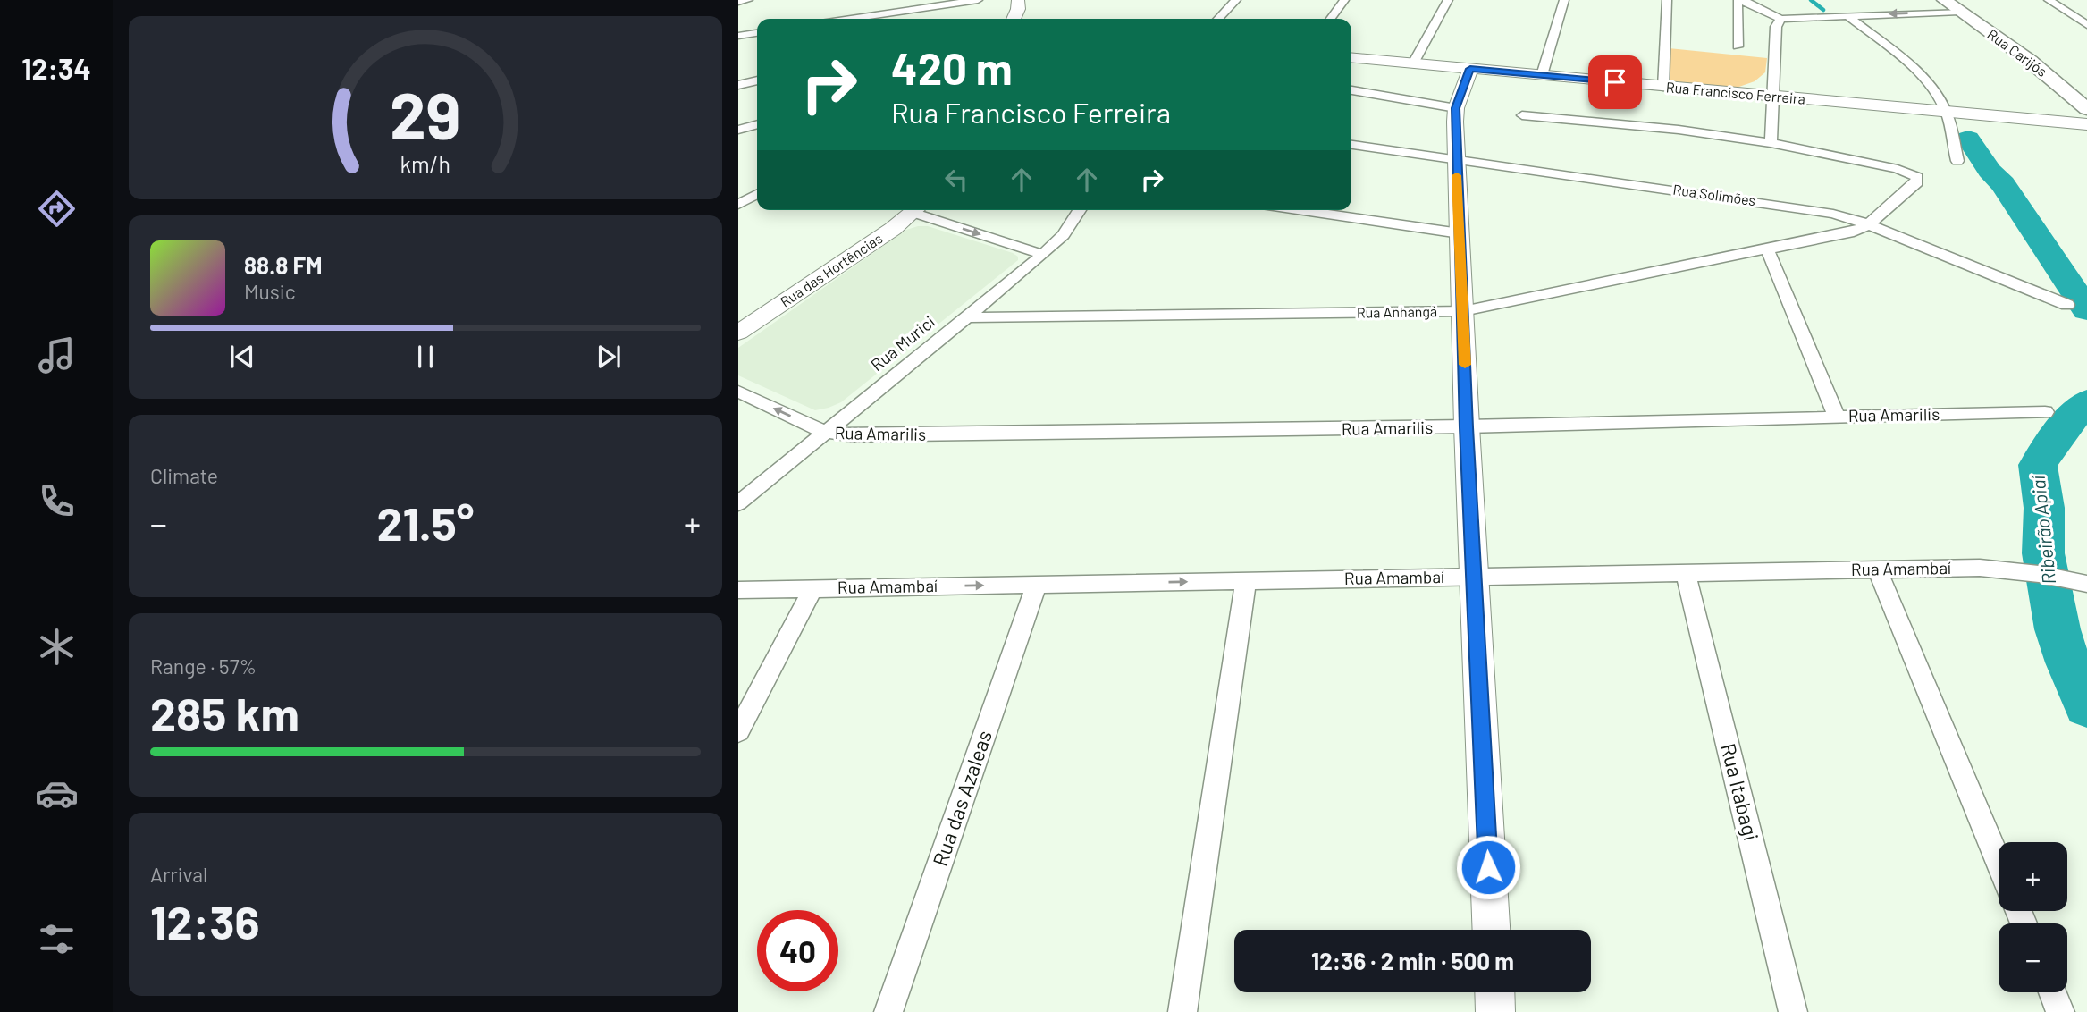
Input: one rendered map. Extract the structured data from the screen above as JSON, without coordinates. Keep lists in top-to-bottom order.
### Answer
{
  "streets": {
    "main road": ["Rua Carijós"],
    "street": [
      "Rua Francisco Ferreira",
      "Rua Solimões",
      "Rua das Hortências",
      "Rua Anhangá",
      "Rua Murici",
      "Rua Amarilis",
      "Rua Amambaí",
      "Rua Itabagi",
      "Rua das Azaleas"
    ]
  },
  "crossings": [
    ["Rua Solimões", "Rua Anhangá"],
    ["Rua Anhangá", "Rua Murici"],
    ["Rua Murici", "Rua Amarilis"],
    ["Rua Amambaí", "Rua Itabagi"],
    ["Rua Amambaí", "Rua das Azaleas"]
  ],
  "water": ["Ribeirão Apiaí"],
  "page": {
    "tabs": "12:34",
    "turn": ["420 m", "Rua Francisco Ferreira"],
    "song": ["88.8 FM", "Music"],
    "tile": [
      "Climate",
      ["Range · 57%", "285 km"],
      ["Arrival", "12:36"]
    ],
    "heat": ["−", "21.5°", "+"],
    "map_buttons": ["+", "−"],
    "limit": "40",
    "trip": "12:36 · 2 min · 500 m",
    "gauge": ["29", "km/h"]
  }
}
